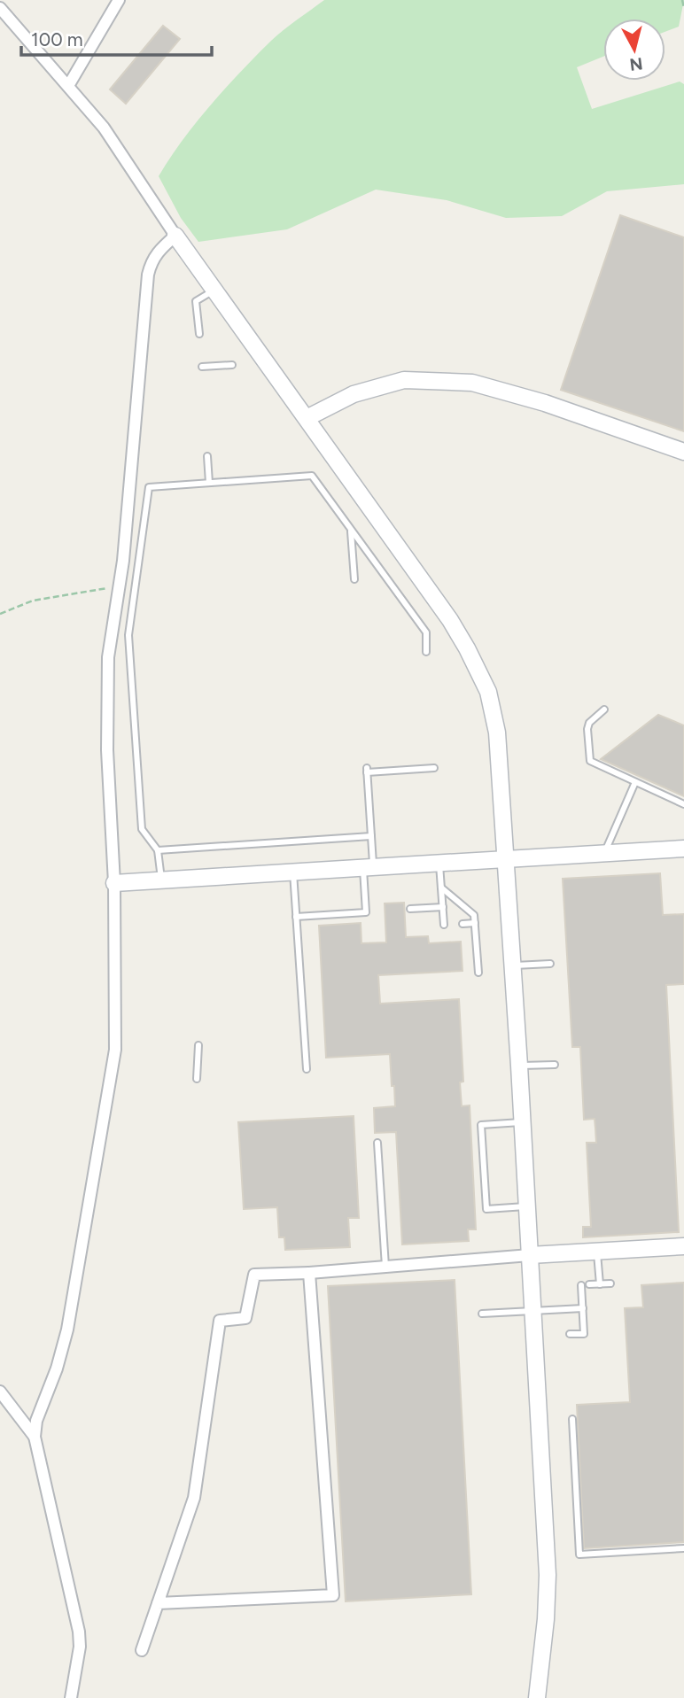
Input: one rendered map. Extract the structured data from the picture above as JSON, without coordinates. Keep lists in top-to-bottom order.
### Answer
{
  "scale_bar": "100 m",
  "north": "bottom"
}
